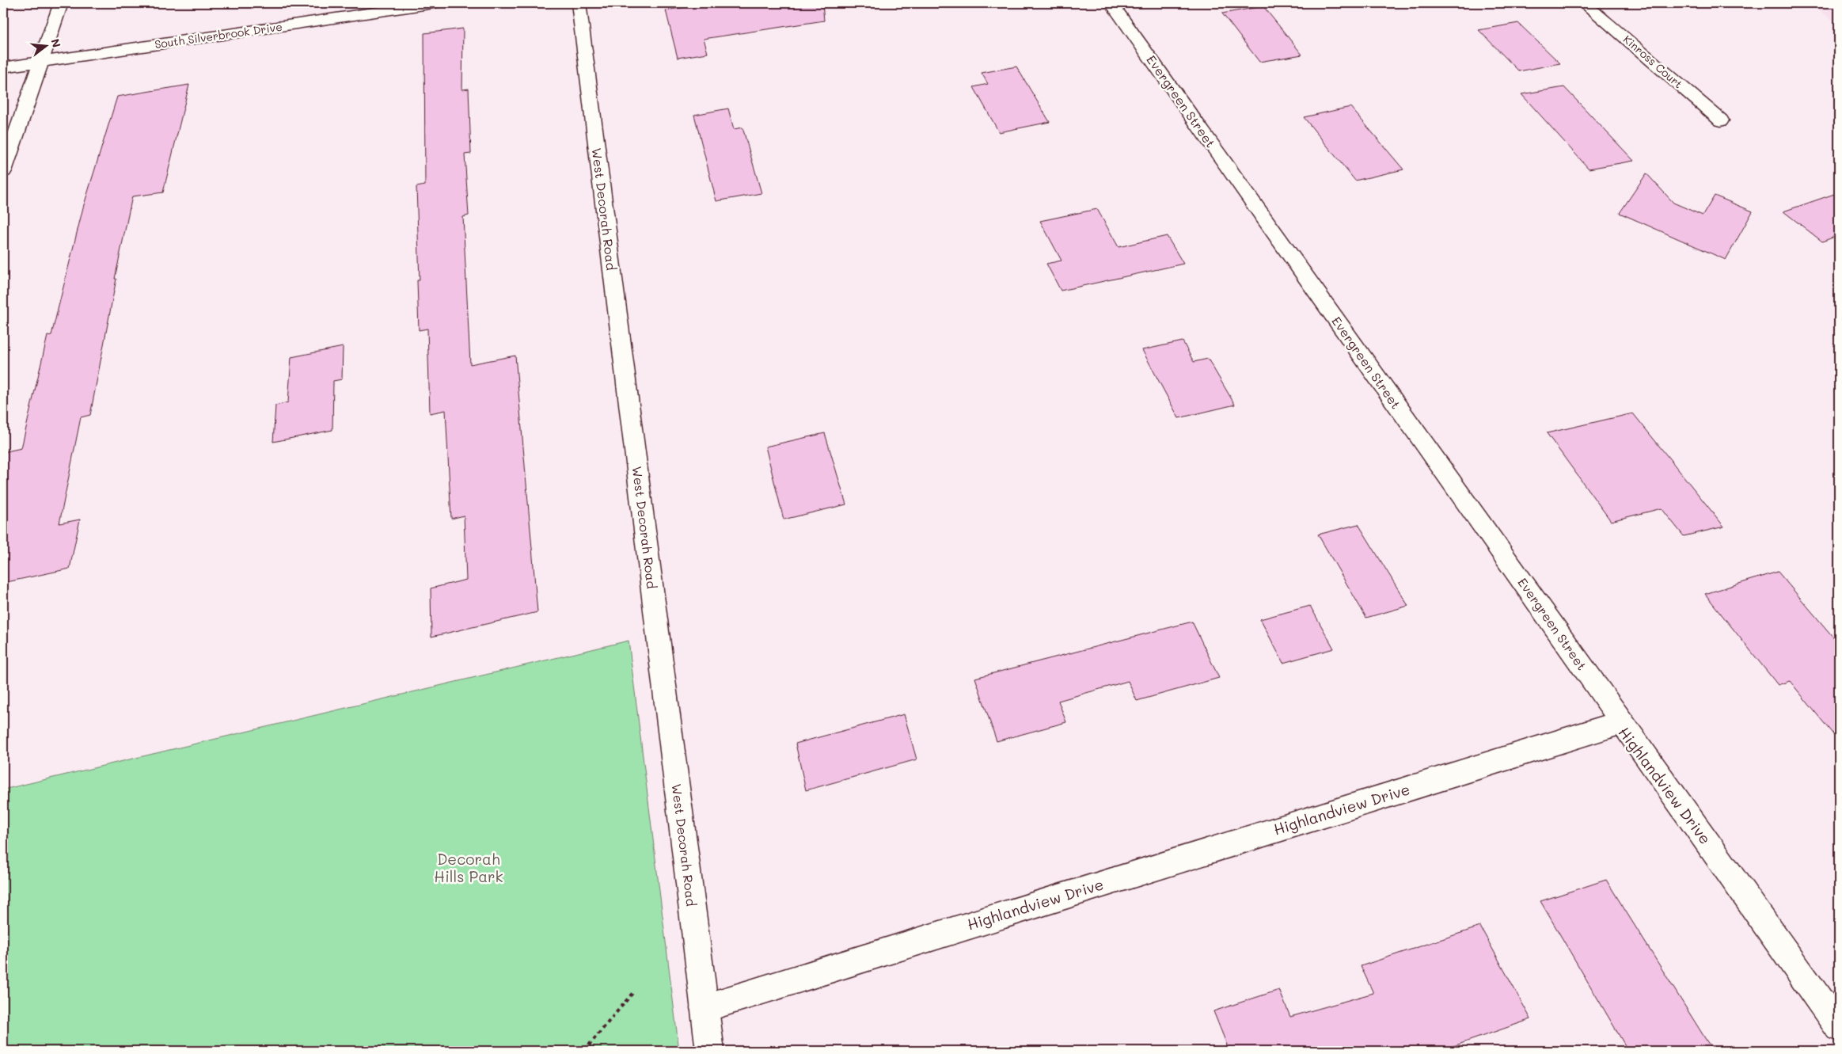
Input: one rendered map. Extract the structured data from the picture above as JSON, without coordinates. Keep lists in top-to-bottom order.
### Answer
{
  "streets": {
    "street": [
      "South Silverbrook Drive",
      "Kinross Court",
      "Evergreen Street",
      "West Decorah Road",
      "Highlandview Drive"
    ]
  },
  "crossings": [
    ["Evergreen Street", "Highlandview Drive"],
    ["West Decorah Road", "Highlandview Drive"]
  ],
  "parks": ["Decorah Hills Park"],
  "north": "right"
}
